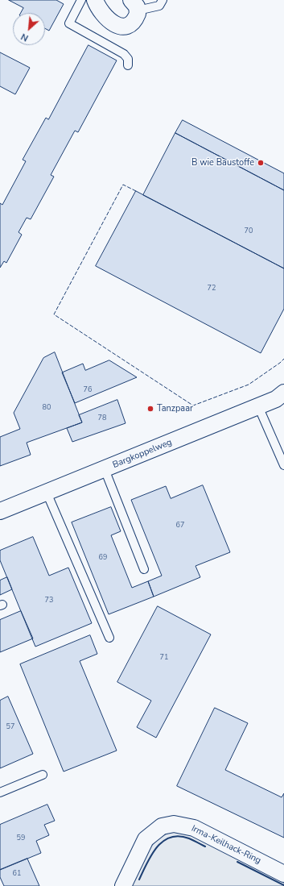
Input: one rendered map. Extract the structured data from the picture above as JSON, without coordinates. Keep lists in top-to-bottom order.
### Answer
{
  "streets": {
    "street": ["Bargkoppelweg", "Irma-Keilhack-Ring"]
  },
  "places": ["B wie Baustoffe", "Tanzpaar"],
  "house_numbers": [
    "70",
    "72",
    "76",
    "80",
    "78",
    "67",
    "69",
    "73",
    "71",
    "57",
    "59",
    "61"
  ],
  "north": "bottom left"
}
